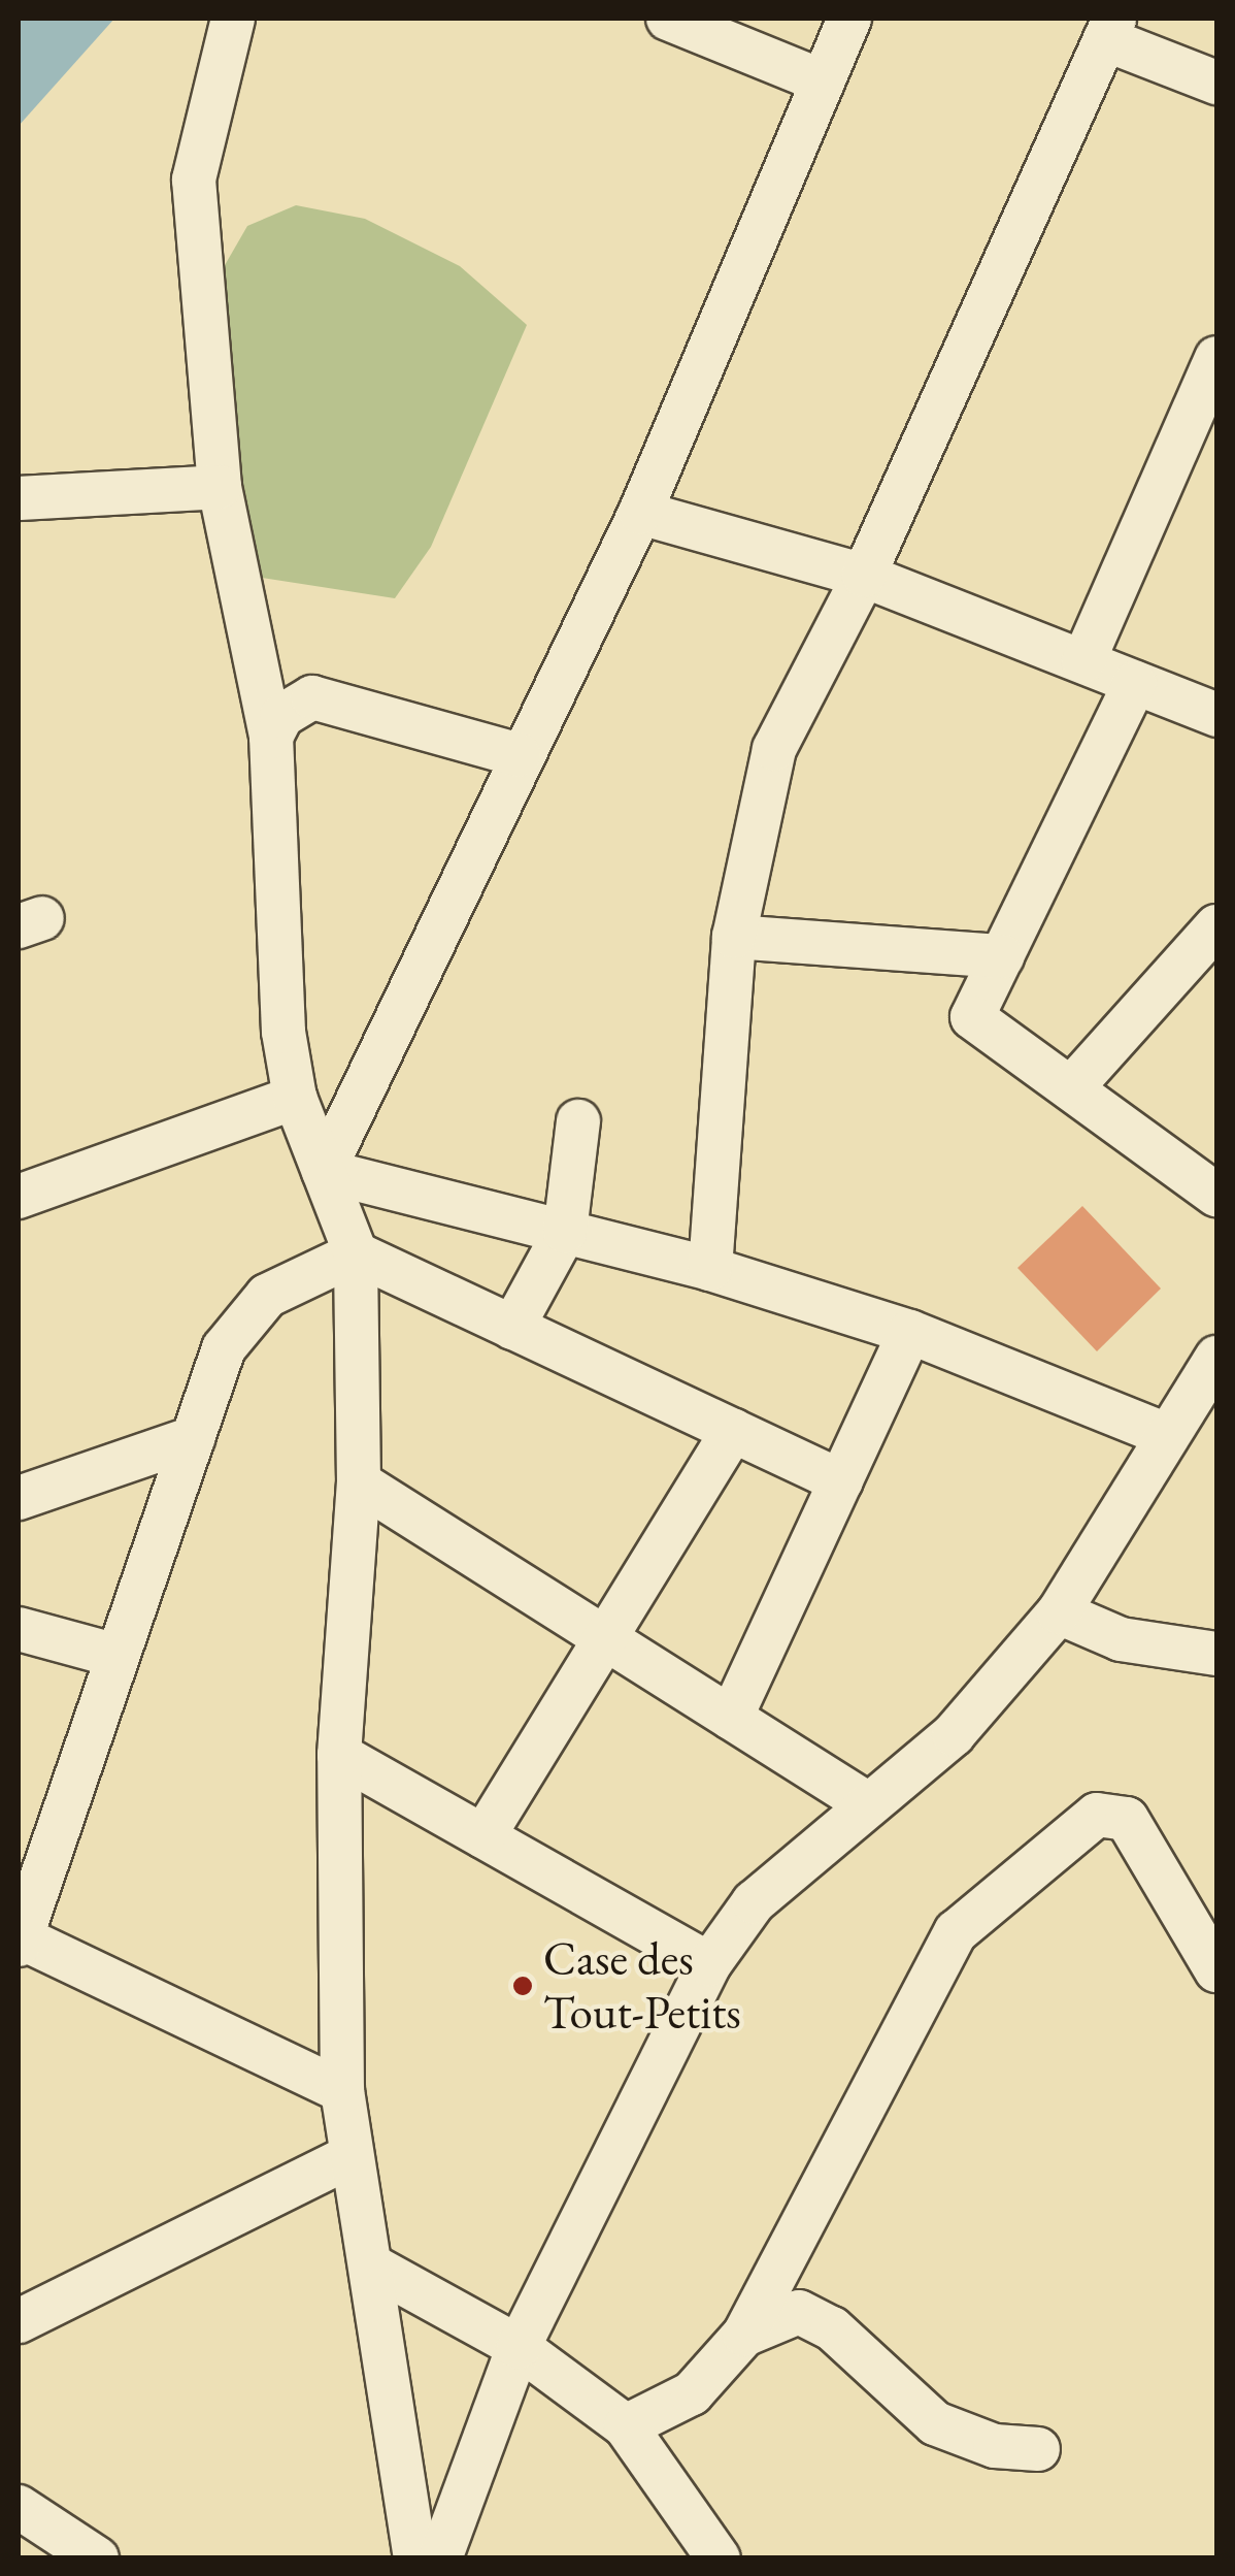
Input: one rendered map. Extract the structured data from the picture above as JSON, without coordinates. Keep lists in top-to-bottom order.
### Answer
{
  "places": ["Case des Tout-Petits"]
}
